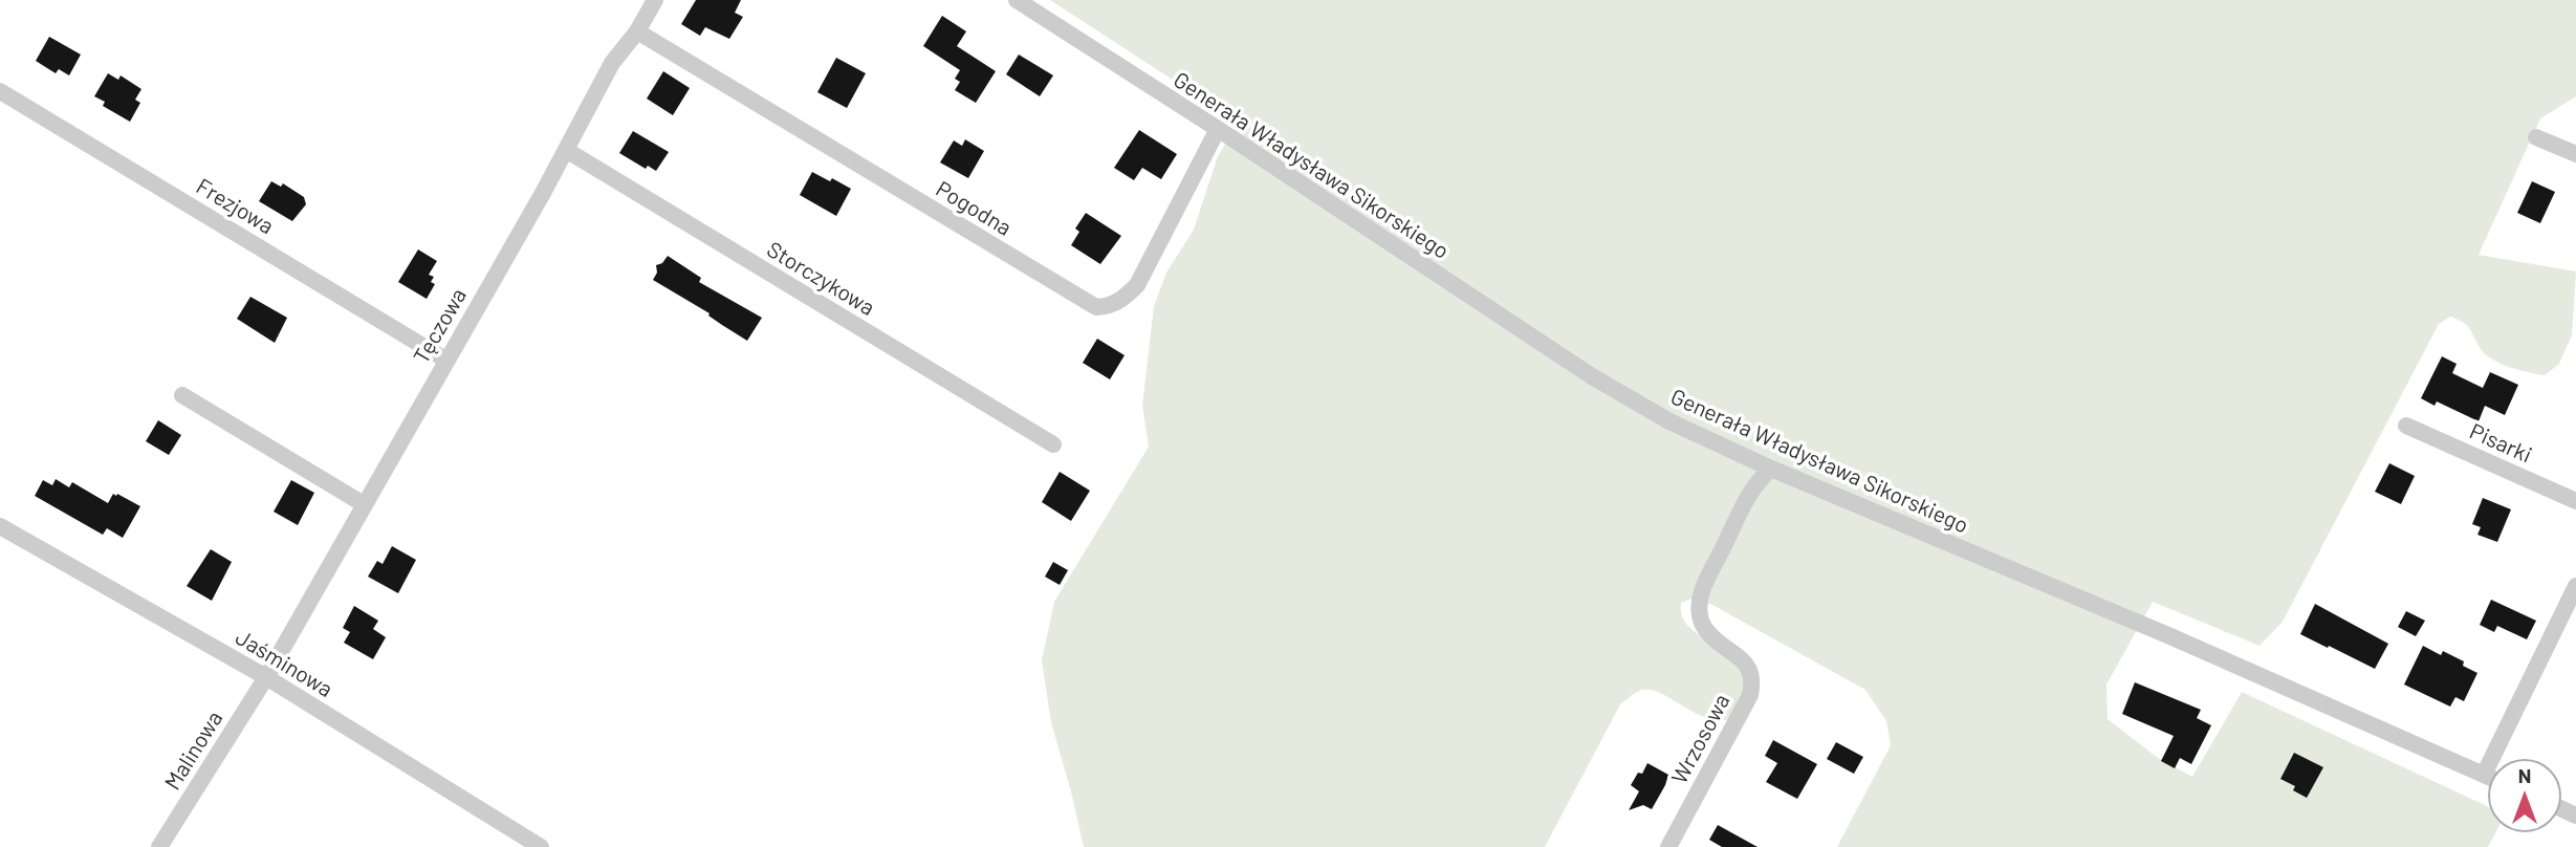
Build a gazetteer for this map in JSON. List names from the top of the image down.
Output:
{
  "streets": {
    "street": [
      "Generała Władysława Sikorskiego",
      "Frezjowa",
      "Pogodna",
      "Storczykowa",
      "Tęczowa",
      "Pisarki",
      "Jaśminowa",
      "Wrzosowa",
      "Malinowa"
    ]
  },
  "crossings": [
    ["Generała Władysława Sikorskiego", "Pogodna"],
    ["Generała Władysława Sikorskiego", "Wrzosowa"],
    ["Frezjowa", "Tęczowa"],
    ["Pogodna", "Tęczowa"],
    ["Storczykowa", "Tęczowa"],
    ["Tęczowa", "Jaśminowa"],
    ["Tęczowa", "Malinowa"],
    ["Jaśminowa", "Malinowa"]
  ],
  "north": "top"
}
